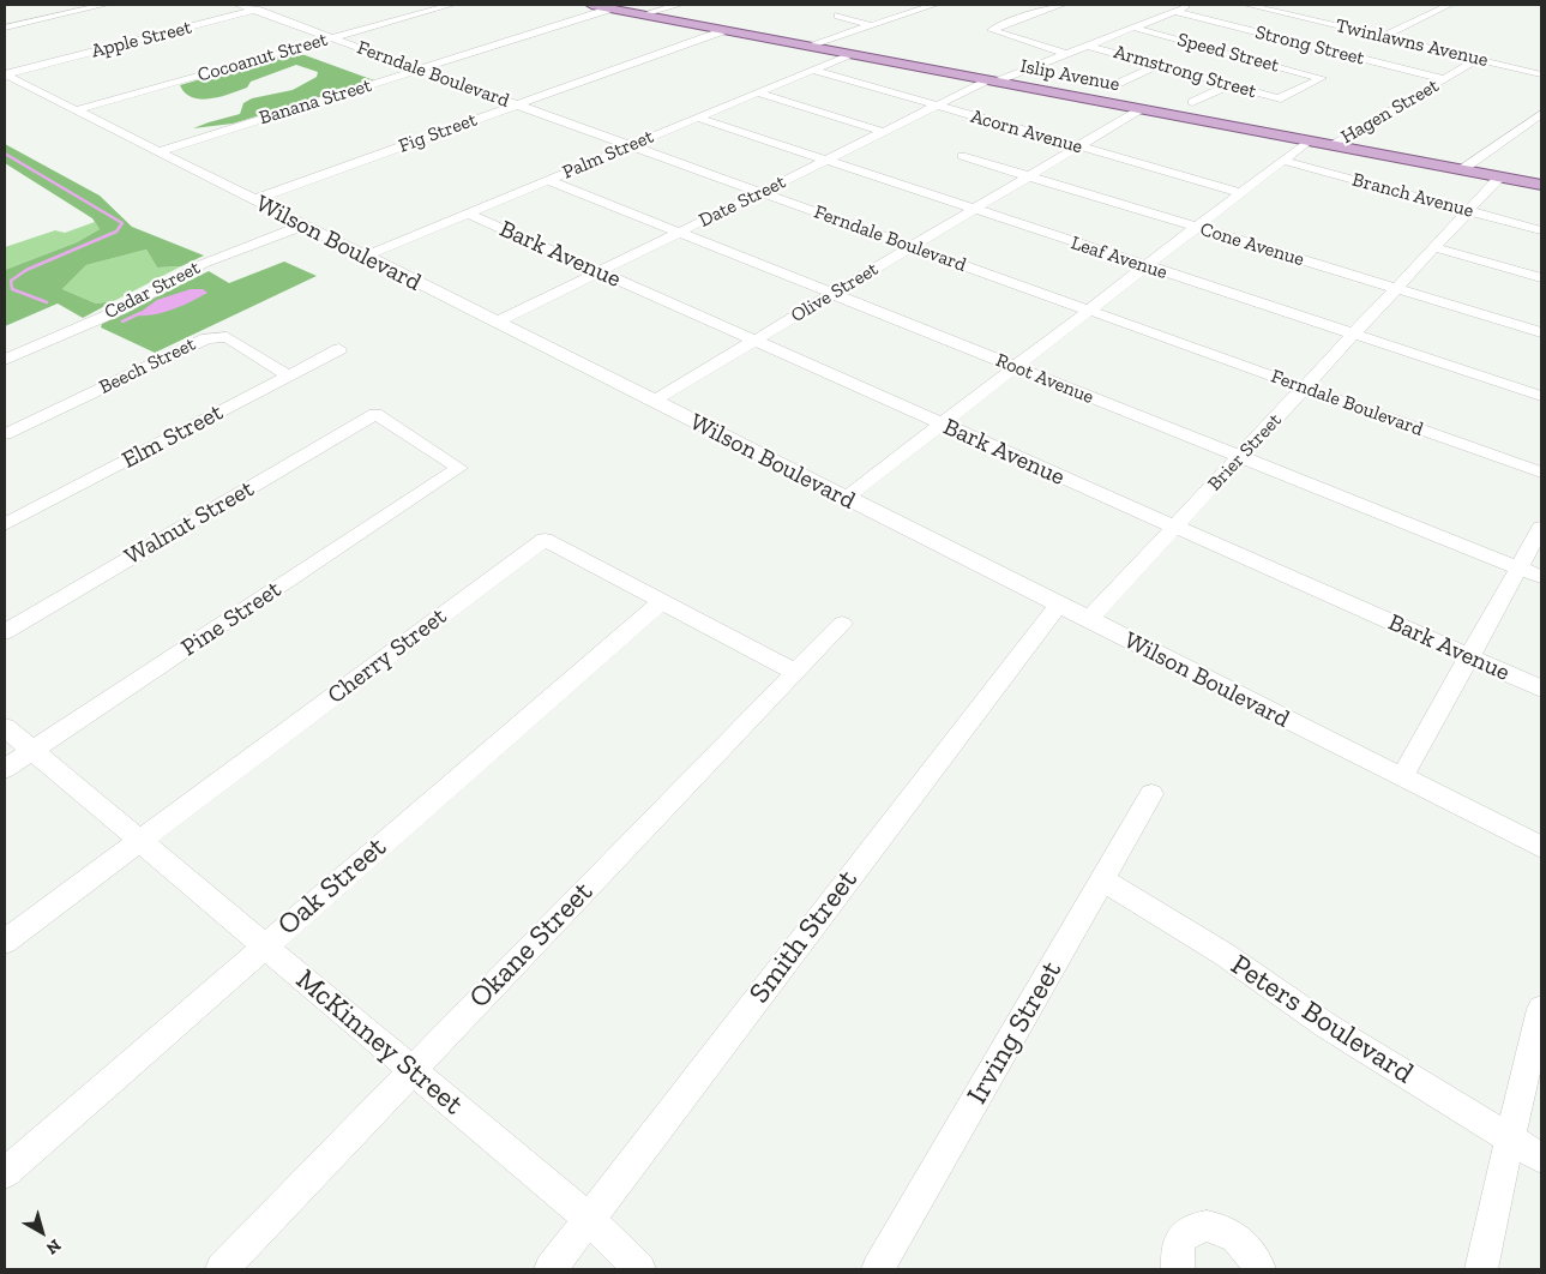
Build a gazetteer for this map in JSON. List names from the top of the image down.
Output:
{
  "streets": {
    "main road": ["Islip Avenue"],
    "street": [
      "Apple Street",
      "Twinlawns Avenue",
      "Strong Street",
      "Speed Street",
      "Cocoanut Street",
      "Armstrong Street",
      "Ferndale Boulevard",
      "Banana Street",
      "Hagen Street",
      "Acorn Avenue",
      "Fig Street",
      "Palm Street",
      "Branch Avenue",
      "Date Street",
      "Wilson Boulevard",
      "Cone Avenue",
      "Bark Avenue",
      "Leaf Avenue",
      "Cedar Street",
      "Olive Street",
      "Beech Street",
      "Root Avenue",
      "Elm Street",
      "Brier Street",
      "Walnut Street",
      "Pine Street",
      "Cherry Street",
      "Oak Street",
      "Smith Street",
      "Okane Street",
      "Peters Boulevard",
      "Irving Street",
      "McKinney Street"
    ]
  },
  "crossings": [
    ["Apple Street", "Ferndale Boulevard"],
    ["Apple Street", "Wilson Boulevard"],
    ["Twinlawns Avenue", "Hagen Street"],
    ["Strong Street", "Hagen Street"],
    ["Strong Street", "Date Street"],
    ["Speed Street", "Armstrong Street"],
    ["Speed Street", "Date Street"],
    ["Cocoanut Street", "Ferndale Boulevard"],
    ["Cocoanut Street", "Wilson Boulevard"],
    ["Armstrong Street", "Date Street"],
    ["Ferndale Boulevard", "Banana Street"],
    ["Ferndale Boulevard", "Fig Street"],
    ["Ferndale Boulevard", "Palm Street"],
    ["Ferndale Boulevard", "Date Street"],
    ["Ferndale Boulevard", "Olive Street"],
    ["Ferndale Boulevard", "Brier Street"],
    ["Islip Avenue", "Banana Street"],
    ["Islip Avenue", "Hagen Street"],
    ["Islip Avenue", "Fig Street"],
    ["Islip Avenue", "Palm Street"],
    ["Islip Avenue", "Date Street"],
    ["Islip Avenue", "Olive Street"],
    ["Islip Avenue", "Brier Street"],
    ["Banana Street", "Wilson Boulevard"],
    ["Acorn Avenue", "Palm Street"],
    ["Acorn Avenue", "Date Street"],
    ["Acorn Avenue", "Olive Street"],
    ["Fig Street", "Wilson Boulevard"],
    ["Palm Street", "Wilson Boulevard"],
    ["Palm Street", "Bark Avenue"],
    ["Palm Street", "Leaf Avenue"],
    ["Palm Street", "Root Avenue"],
    ["Branch Avenue", "Brier Street"],
    ["Date Street", "Wilson Boulevard"],
    ["Date Street", "Bark Avenue"],
    ["Date Street", "Leaf Avenue"],
    ["Date Street", "Root Avenue"],
    ["Wilson Boulevard", "Cedar Street"],
    ["Wilson Boulevard", "Olive Street"],
    ["Wilson Boulevard", "Brier Street"],
    ["Wilson Boulevard", "Smith Street"],
    ["Cone Avenue", "Olive Street"],
    ["Cone Avenue", "Brier Street"],
    ["Bark Avenue", "Olive Street"],
    ["Bark Avenue", "Brier Street"],
    ["Leaf Avenue", "Olive Street"],
    ["Leaf Avenue", "Brier Street"],
    ["Olive Street", "Root Avenue"],
    ["Beech Street", "Elm Street"],
    ["Root Avenue", "Brier Street"],
    ["Walnut Street", "Pine Street"],
    ["Pine Street", "McKinney Street"],
    ["Cherry Street", "Oak Street"],
    ["Cherry Street", "Okane Street"],
    ["Cherry Street", "McKinney Street"],
    ["Oak Street", "McKinney Street"],
    ["Smith Street", "McKinney Street"],
    ["Okane Street", "McKinney Street"],
    ["Peters Boulevard", "Irving Street"]
  ],
  "north": "bottom right"
}
